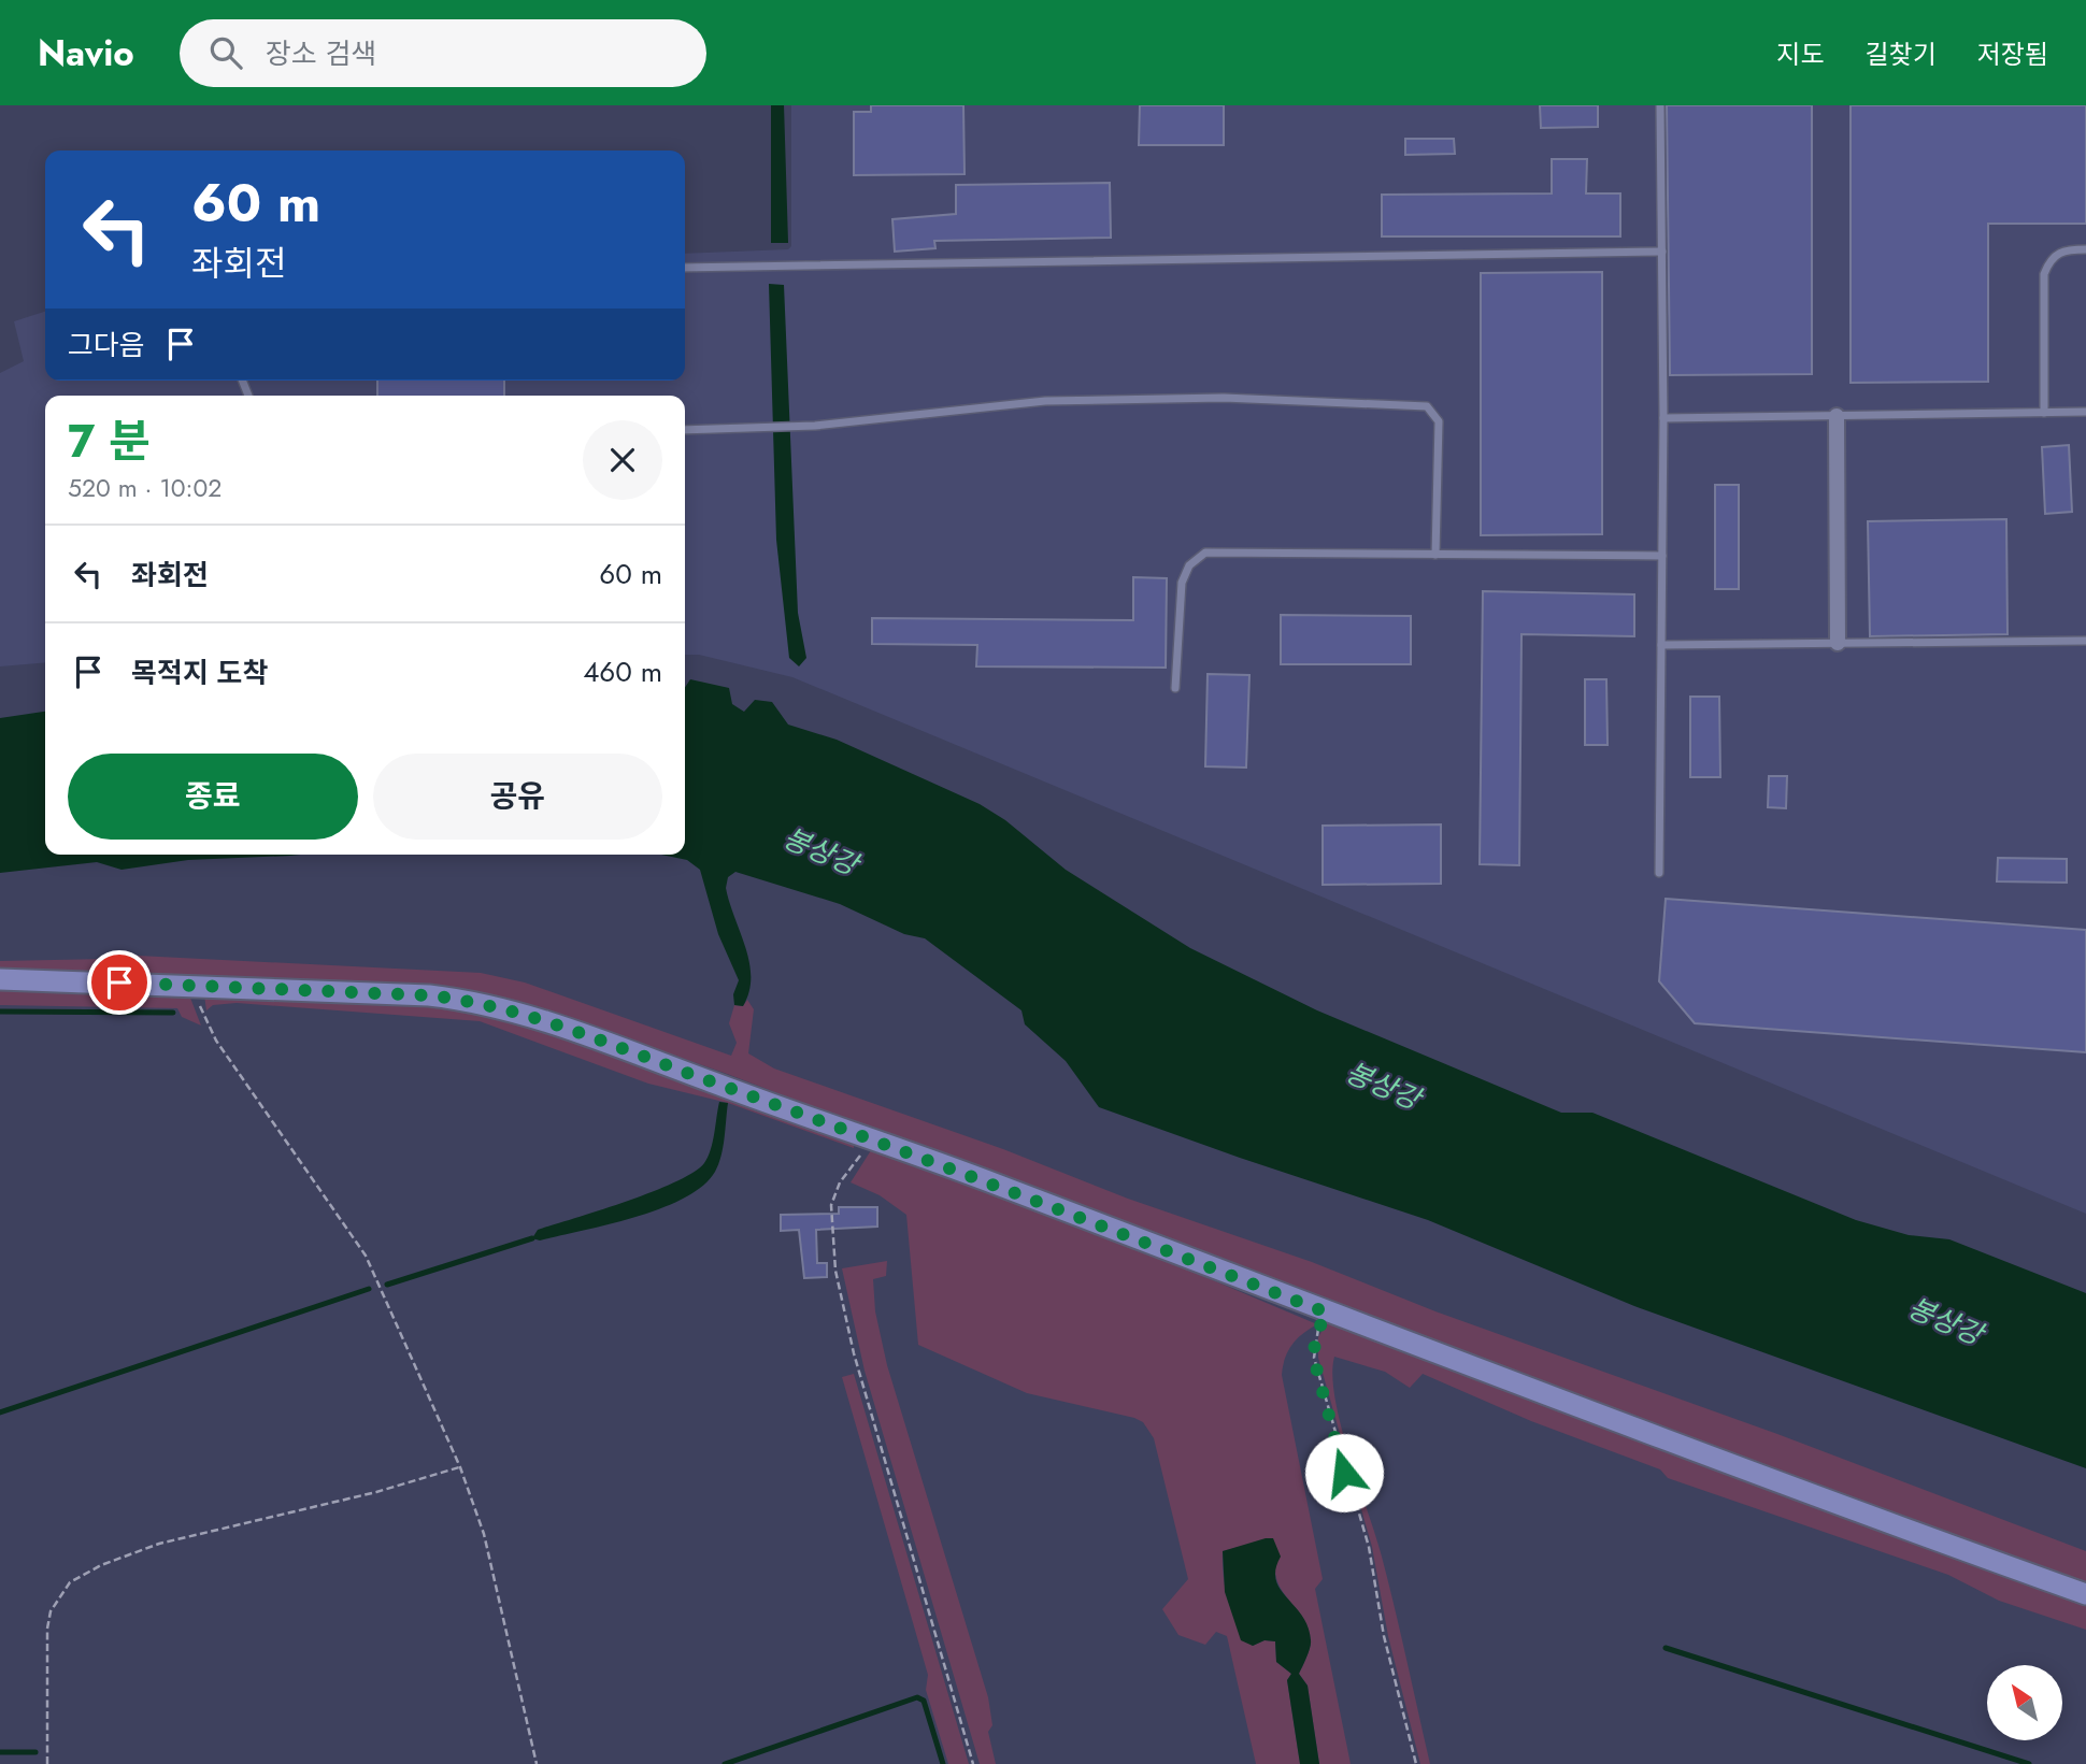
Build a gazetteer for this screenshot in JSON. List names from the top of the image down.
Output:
{
  "water": ["봉상강"],
  "north": "top left",
  "page": {
    "header": "Navio",
    "search": "장소 검색",
    "nav": ["지도", "길찾기", "저장됨"],
    "turn": ["60 m", "좌회전"],
    "then": "그다음",
    "heading": ["7 분", "520 m · 10:02"],
    "list": [
      {
        "name": "좌회전",
        "value": "60 m"
      },
      {
        "name": "목적지 도착",
        "value": "460 m"
      }
    ],
    "buttons": ["종료", "공유"]
  }
}
